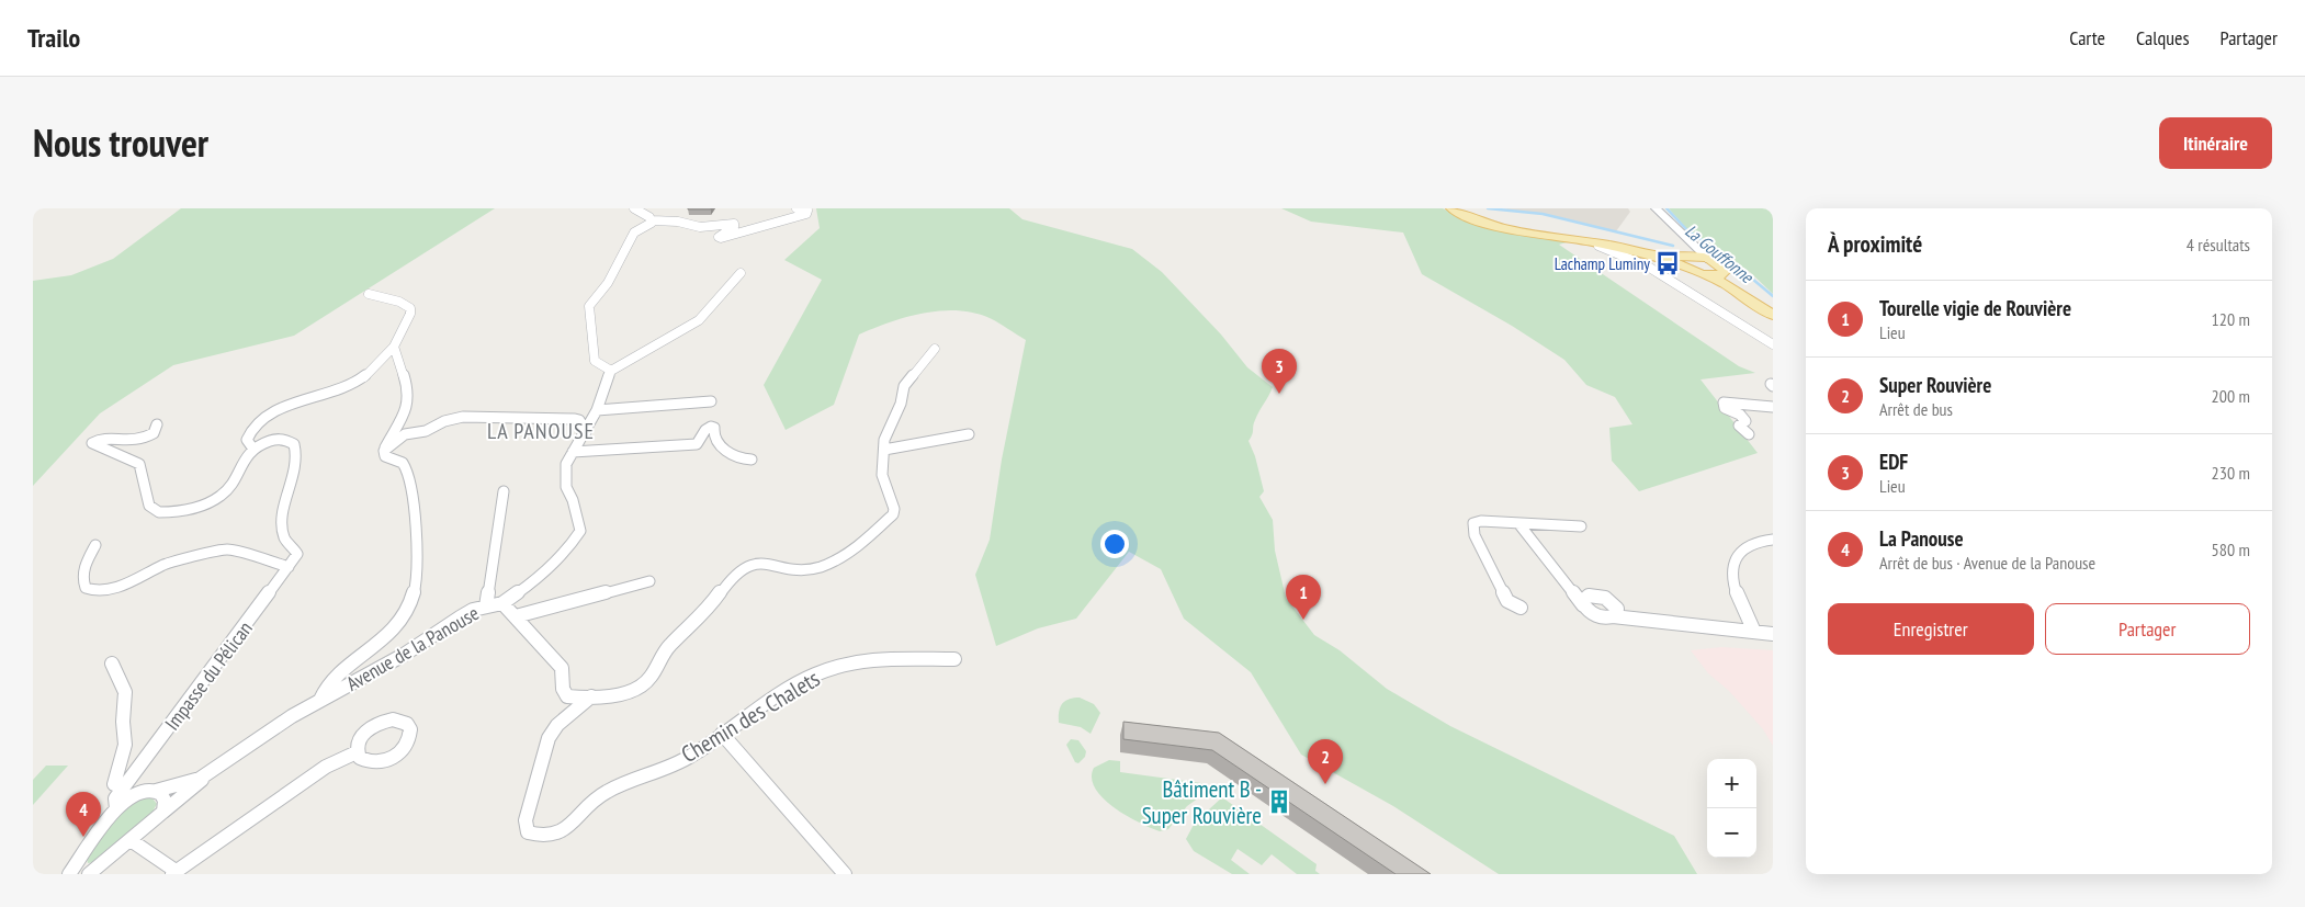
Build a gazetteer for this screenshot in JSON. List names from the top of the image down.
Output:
{
  "streets": {
    "street": ["Avenue de la Panouse", "Impasse du Pélican", "Chemin des Chalets"]
  },
  "crossings": [
    ["Avenue de la Panouse", "Impasse du Pélican"]
  ],
  "districts": ["LA PANOUSE"],
  "water": ["La Gouffonne"],
  "places": {
    "bus stop": ["Lachamp Luminy"],
    "building": ["Bâtiment B - Super Rouvière"]
  },
  "page": {
    "header": "Trailo",
    "nav": ["Carte", "Calques", "Partager"],
    "title": "Nous trouver",
    "buttons": [
      "Itinéraire",
      ["Enregistrer", "Partager"]
    ],
    "heading": ["À proximité", "4 résultats"],
    "list": [
      {
        "mark": "1",
        "name": "Tourelle vigie de Rouvière",
        "note": "Lieu",
        "value": "120 m"
      },
      {
        "mark": "2",
        "name": "Super Rouvière",
        "note": "Arrêt de bus",
        "value": "200 m"
      },
      {
        "mark": "3",
        "name": "EDF",
        "note": "Lieu",
        "value": "230 m"
      },
      {
        "mark": "4",
        "name": "La Panouse",
        "note": "Arrêt de bus · Avenue de la Panouse",
        "value": "580 m"
      }
    ],
    "pins": [
      "3",
      "1",
      "2",
      "4"
    ],
    "map_buttons": ["+", "−"]
  }
}
